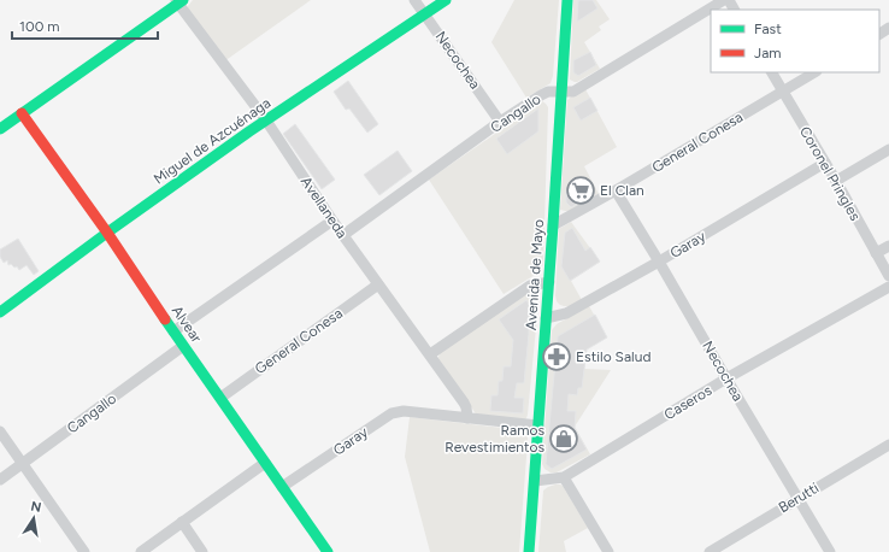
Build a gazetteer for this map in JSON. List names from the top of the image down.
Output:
{
  "streets": {
    "street": [
      "Necochea",
      "Cangallo",
      "Miguel de Azcuénaga",
      "General Conesa",
      "Coronel Pringles",
      "Avellaneda",
      "Garay",
      "Avenida de Mayo",
      "Alvear",
      "Caseros",
      "Berutti"
    ]
  },
  "crossings": [
    ["Necochea", "Cangallo"],
    ["Necochea", "Miguel de Azcuénaga"],
    ["Necochea", "General Conesa"],
    ["Necochea", "Garay"],
    ["Necochea", "Caseros"],
    ["Necochea", "Berutti"],
    ["Cangallo", "Avellaneda"],
    ["Cangallo", "Avenida de Mayo"],
    ["Cangallo", "Alvear"],
    ["Miguel de Azcuénaga", "Avellaneda"],
    ["Miguel de Azcuénaga", "Alvear"],
    ["General Conesa", "Coronel Pringles"],
    ["General Conesa", "Avellaneda"],
    ["General Conesa", "Avenida de Mayo"],
    ["General Conesa", "Alvear"],
    ["Coronel Pringles", "Garay"],
    ["Avellaneda", "Garay"],
    ["Garay", "Avenida de Mayo"],
    ["Garay", "Alvear"],
    ["Avenida de Mayo", "Caseros"]
  ],
  "places": {
    "supermarket": ["El Clan"],
    "pharmacy": ["Estilo Salud"],
    "shop": ["Ramos Revestimientos"]
  },
  "legend": ["Fast", "Jam"],
  "scale_bar": "100 m",
  "north": "top"
}
